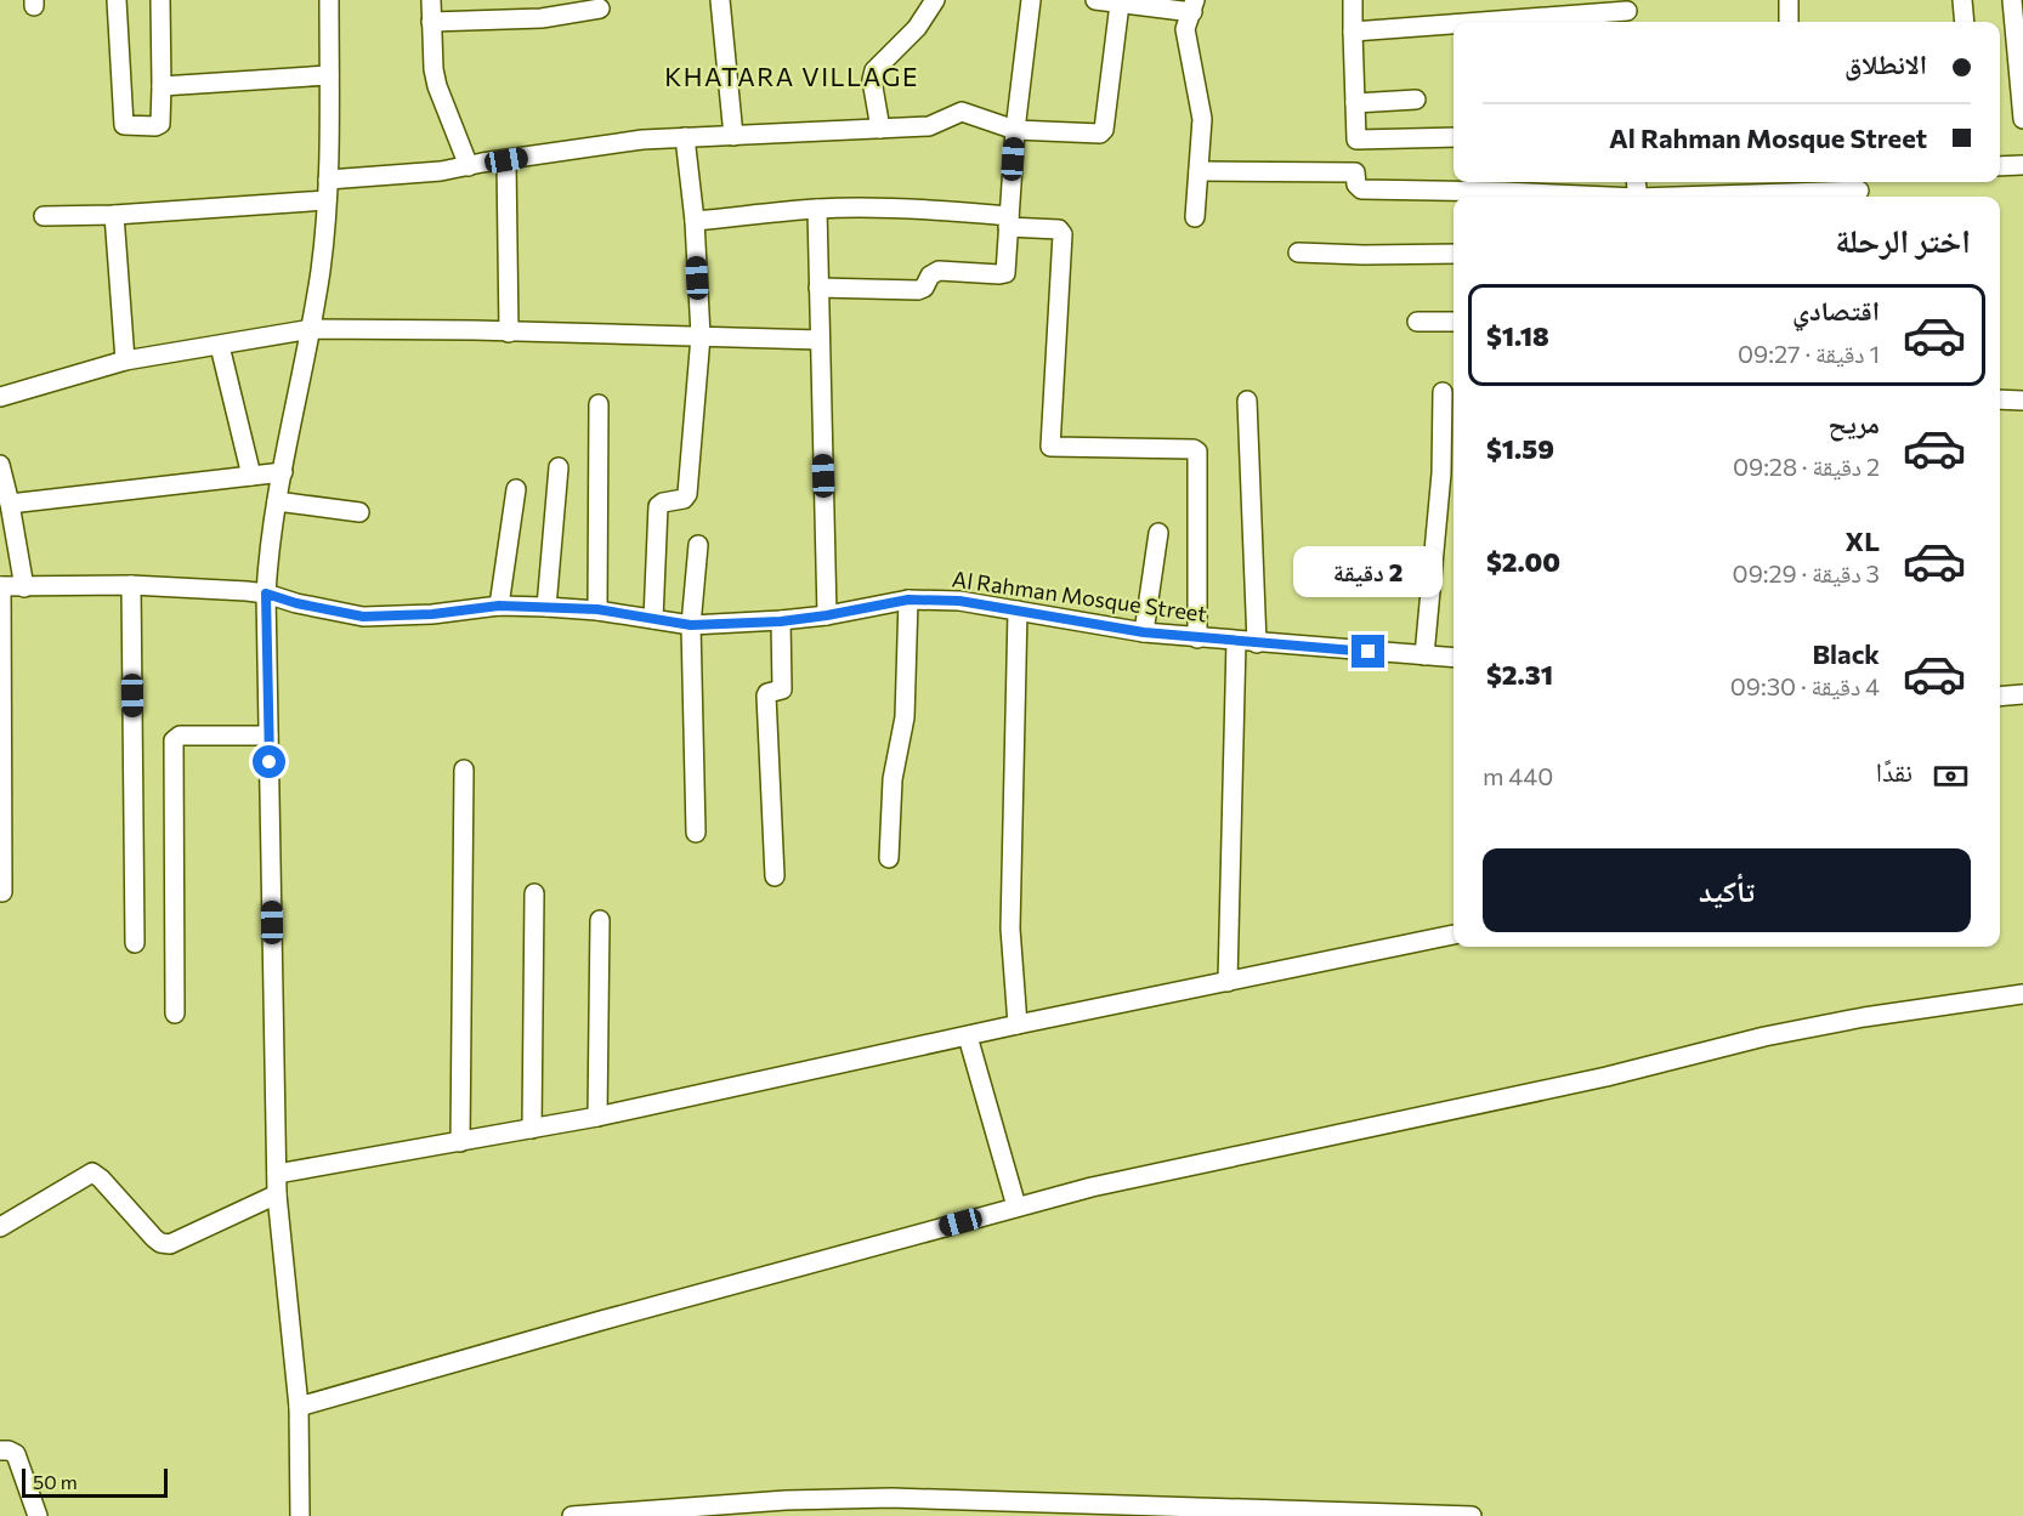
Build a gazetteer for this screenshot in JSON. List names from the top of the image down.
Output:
{
  "streets": {
    "street": ["Al Rahman Mosque Street"]
  },
  "districts": ["KHATARA VILLAGE"],
  "scale_bar": "50 m",
  "page": {
    "banner": ["الانطلاق", "Al Rahman Mosque Street"],
    "heading": "اختر الرحلة",
    "list": [
      {
        "name": "اقتصادي",
        "note": "1 دقيقة · 09:27",
        "value": "$1.18"
      },
      {
        "name": "مريح",
        "note": "2 دقيقة · 09:28",
        "value": "$1.59"
      },
      {
        "name": "XL",
        "note": "3 دقيقة · 09:29",
        "value": "$2.00"
      },
      {
        "name": "Black",
        "note": "4 دقيقة · 09:30",
        "value": "$2.31"
      }
    ],
    "bubble": "2 دقيقة",
    "pay": ["نقدًا", "440 m"],
    "buttons": "تأكيد",
    "scale": "50 m"
  }
}
